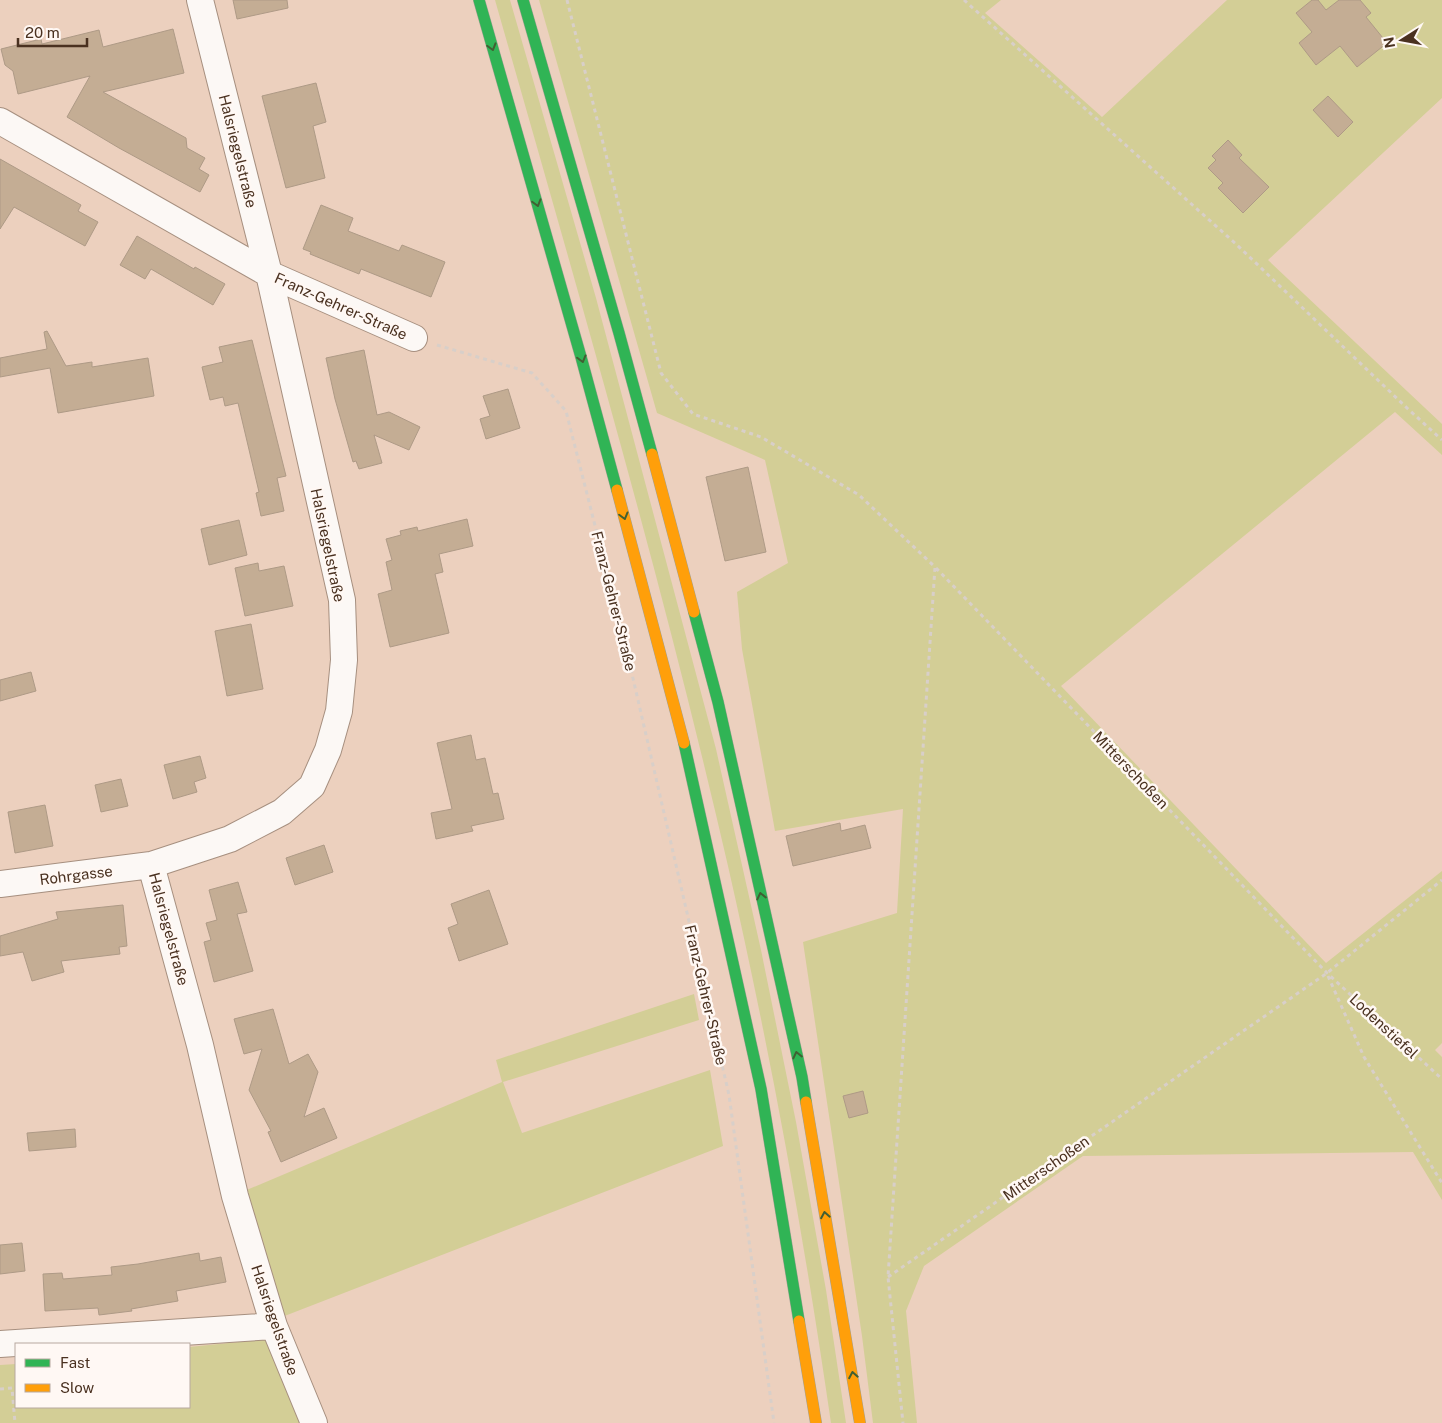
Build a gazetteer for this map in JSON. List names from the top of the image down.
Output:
{
  "streets": {
    "street": ["Halsriegelstraße", "Franz-Gehrer-Straße", "Rohrgasse"],
    "path": ["Mitterschoßen", "Lodenstiefel"]
  },
  "crossings": [
    ["Halsriegelstraße", "Franz-Gehrer-Straße"],
    ["Halsriegelstraße", "Rohrgasse"],
    ["Mitterschoßen", "Lodenstiefel"]
  ],
  "legend": ["Fast", "Slow"],
  "scale_bar": "20 m",
  "north": "left"
}
